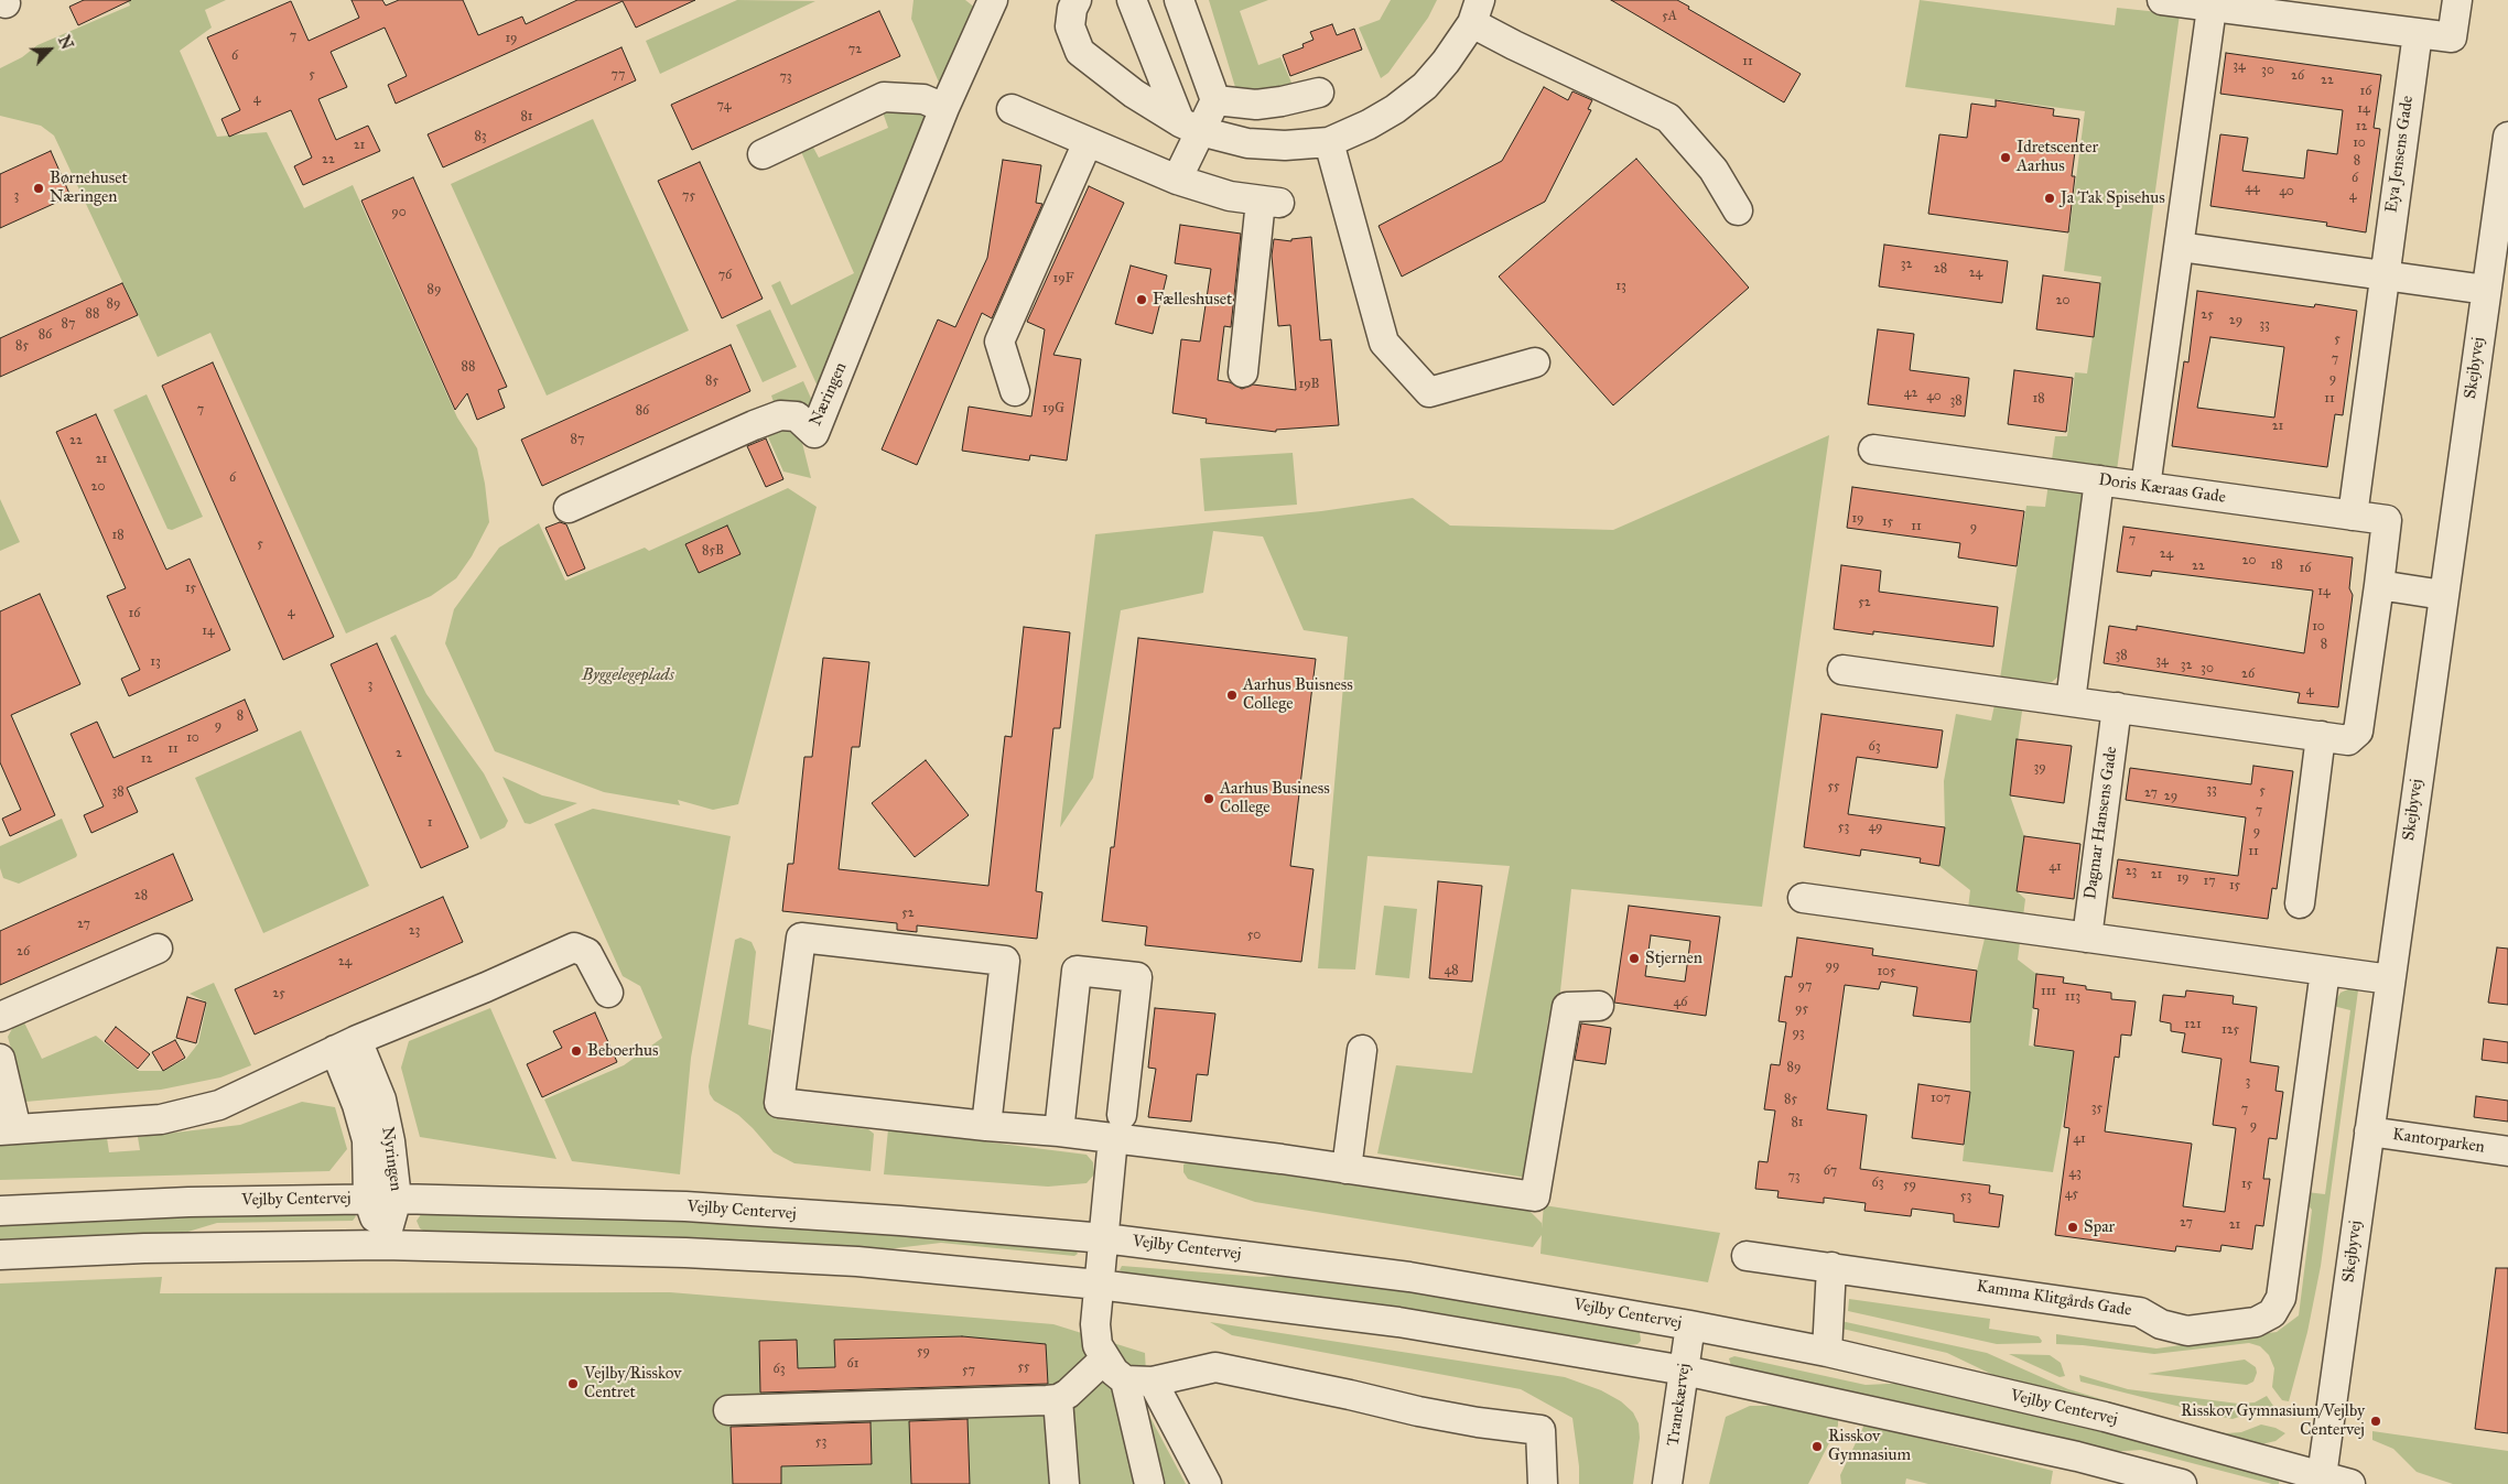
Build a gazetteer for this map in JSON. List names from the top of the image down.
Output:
{
  "streets": {
    "street": [
      "Eya Jensens Gade",
      "Skejbyvej",
      "Næringen",
      "Doris Kæraas Gade",
      "Dagmar Hansens Gade",
      "Kantorparken",
      "Nyringen",
      "Vejlby Centervej",
      "Kamma Klitgårds Gade",
      "Tranekærvej"
    ]
  },
  "crossings": [
    ["Eya Jensens Gade", "Doris Kæraas Gade"],
    ["Skejbyvej", "Kantorparken"],
    ["Skejbyvej", "Vejlby Centervej"],
    ["Nyringen", "Vejlby Centervej"],
    ["Vejlby Centervej", "Tranekærvej"]
  ],
  "parks": ["Byggelegeplads"],
  "places": [
    "Idretscenter Aarhus",
    "Børnehuset Næringen",
    "Ja Tak Spisehus",
    "Fælleshuset",
    "Aarhus Buisness College",
    "Aarhus Business College",
    "Stjernen",
    "Beboerhus",
    "Spar",
    "Vejlby/Risskov Centret",
    "Risskov Gymnasium/Vejlby Centervej",
    "Risskov Gymnasium"
  ],
  "house_numbers": [
    "5A",
    "7",
    "19",
    "72",
    "6",
    "11",
    "34",
    "30",
    "5",
    "77",
    "26",
    "73",
    "22",
    "16",
    "4",
    "74",
    "14",
    "81",
    "12",
    "83",
    "10",
    "21",
    "22",
    "8",
    "6",
    "44",
    "40",
    "3",
    "75",
    "4",
    "90",
    "32",
    "28",
    "24",
    "76",
    "19F",
    "13",
    "89",
    "20",
    "89",
    "88",
    "25",
    "29",
    "87",
    "33",
    "86",
    "5",
    "85",
    "7",
    "88",
    "9",
    "85",
    "19B",
    "42",
    "40",
    "18",
    "11",
    "38",
    "19G",
    "7",
    "86",
    "21",
    "87",
    "22",
    "21",
    "6",
    "20",
    "19",
    "15",
    "11",
    "9",
    "18",
    "7",
    "5",
    "85B",
    "24",
    "20",
    "18",
    "22",
    "16",
    "15",
    "14",
    "52",
    "4",
    "16",
    "10",
    "14",
    "8",
    "38",
    "34",
    "13",
    "32",
    "30",
    "26",
    "3",
    "4",
    "8",
    "9",
    "10",
    "63",
    "11",
    "2",
    "12",
    "39",
    "55",
    "33",
    "5",
    "38",
    "27",
    "29",
    "7",
    "1",
    "53",
    "49",
    "9",
    "11",
    "41",
    "23",
    "21",
    "19",
    "17",
    "15",
    "28",
    "52",
    "27",
    "23",
    "50",
    "26",
    "24",
    "99",
    "48",
    "105",
    "97",
    "111",
    "25",
    "113",
    "46",
    "95",
    "121",
    "125",
    "93",
    "89",
    "3",
    "107",
    "85",
    "35",
    "7",
    "81",
    "9",
    "41",
    "67",
    "43",
    "73",
    "63",
    "15",
    "59",
    "45",
    "53",
    "27",
    "21",
    "59",
    "61",
    "55",
    "63",
    "57",
    "53"
  ],
  "north": "top right"
}
